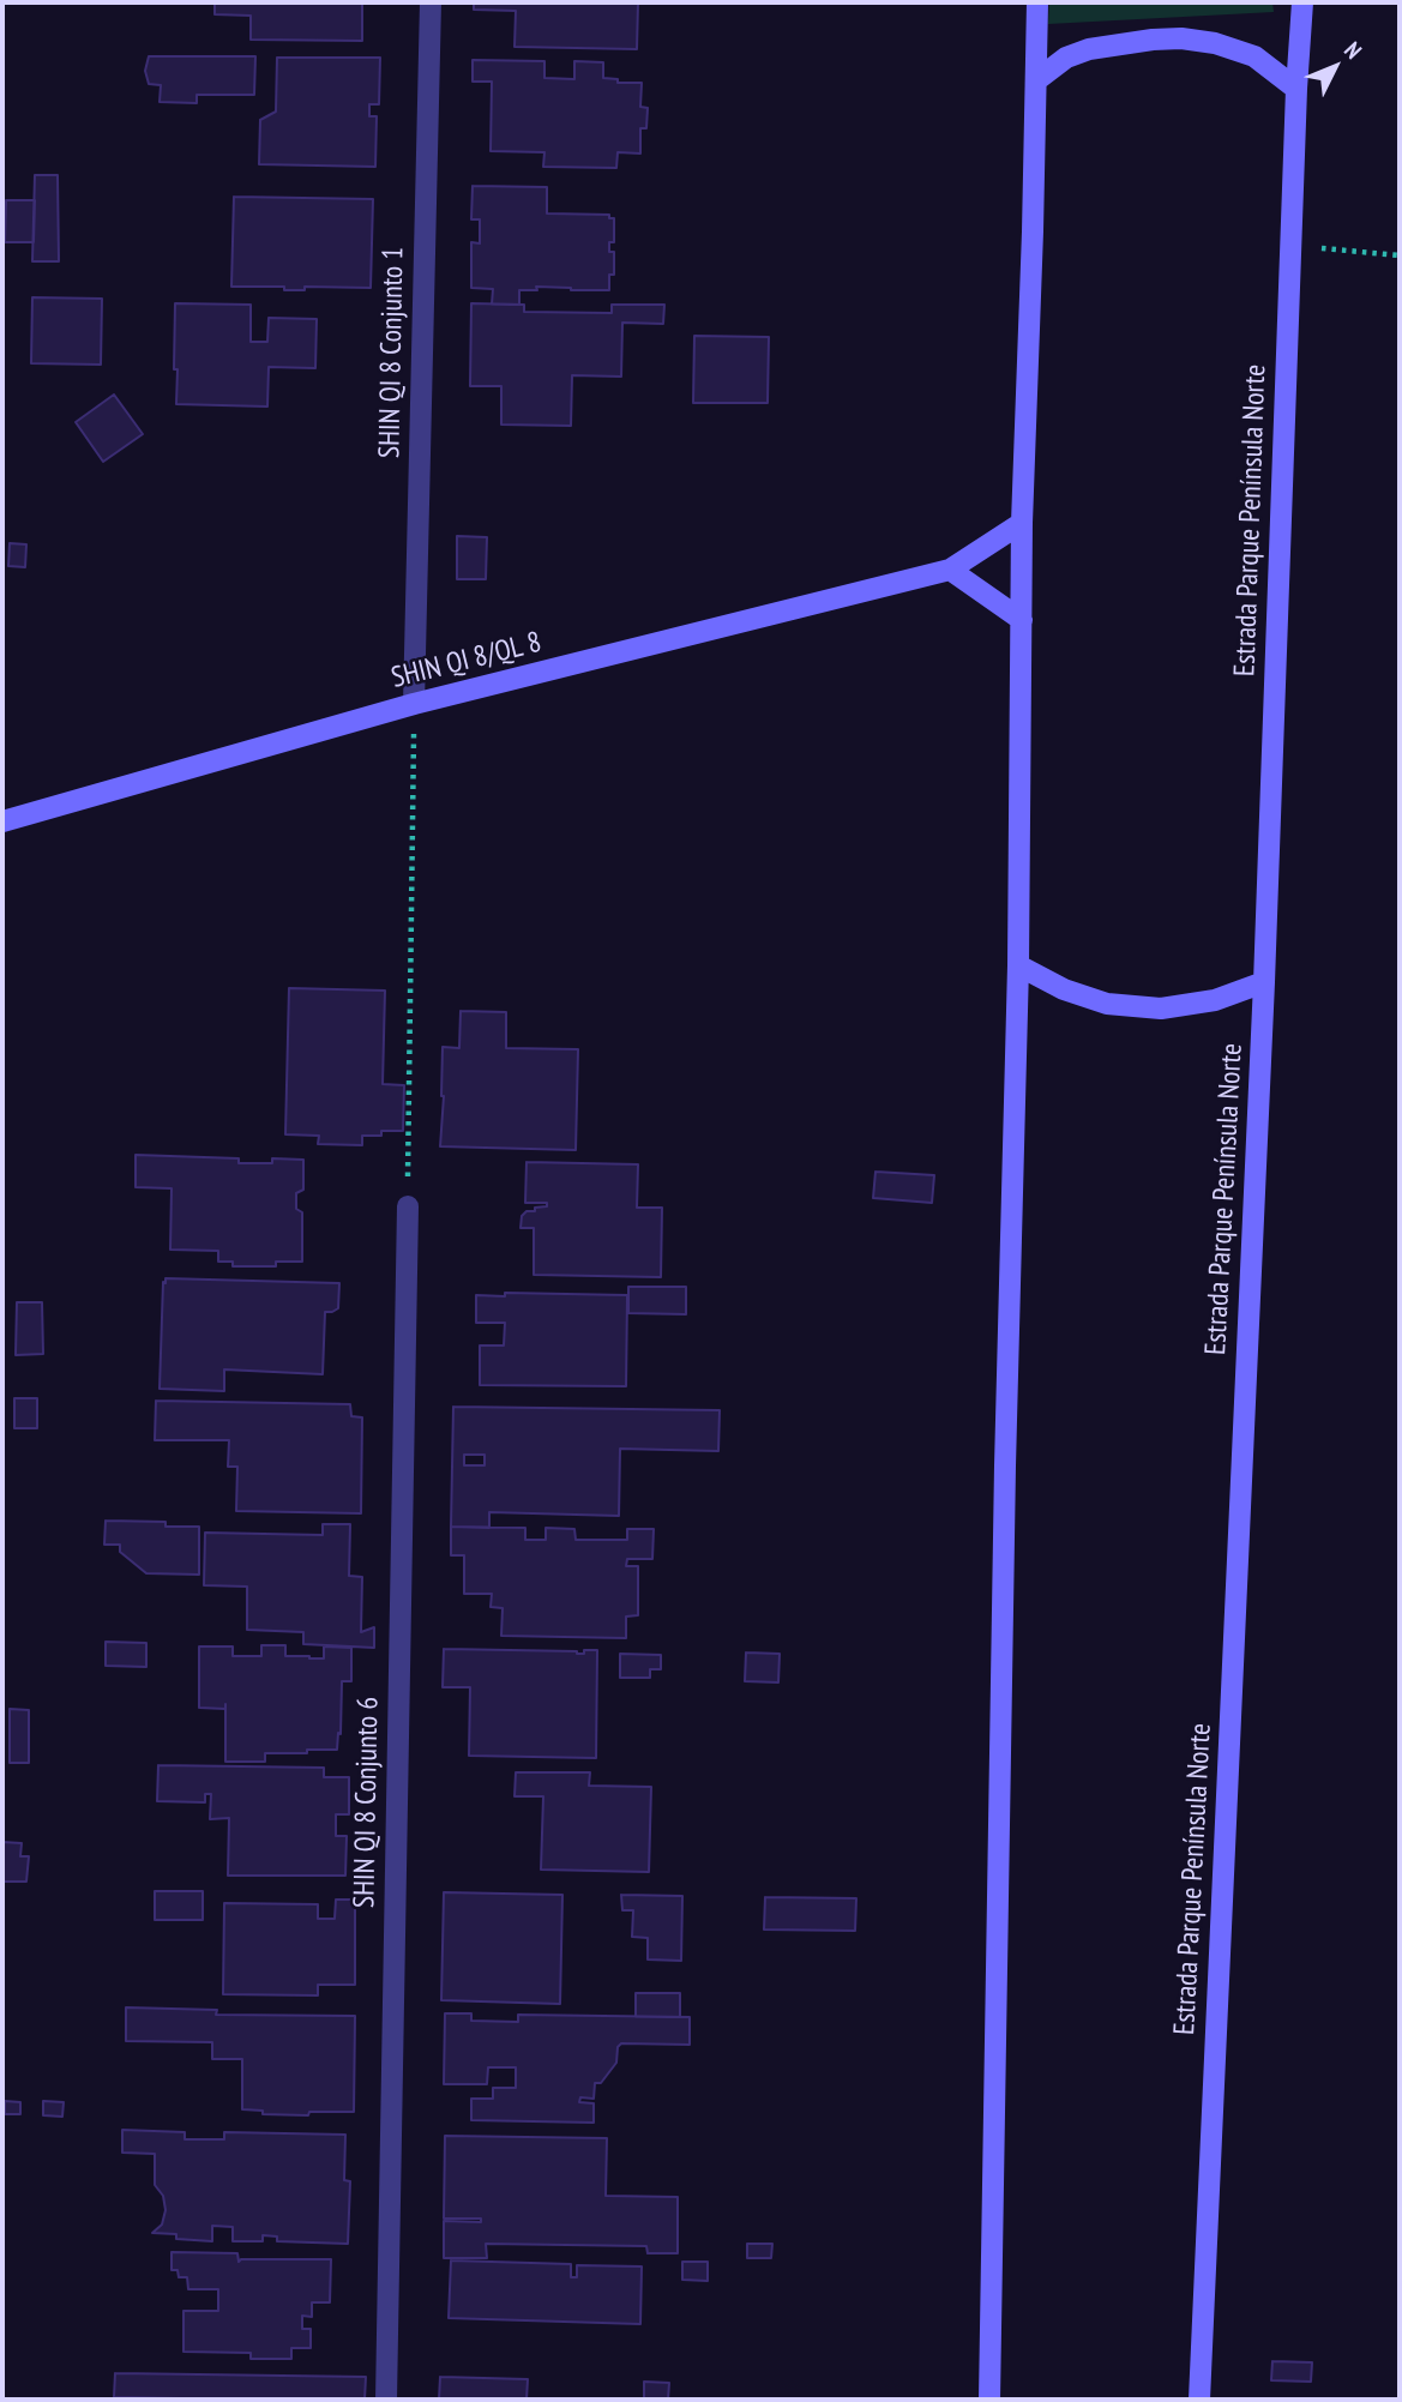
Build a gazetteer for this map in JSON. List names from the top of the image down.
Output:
{
  "streets": {
    "main road": ["Estrada Parque Península Norte", "SHIN QI 8/QL 8"],
    "street": ["SHIN QI 8 Conjunto 1", "SHIN QI 8 Conjunto 6"]
  },
  "crossings": [
    ["SHIN QI 8 Conjunto 1", "SHIN QI 8/QL 8"]
  ],
  "north": "top right"
}
